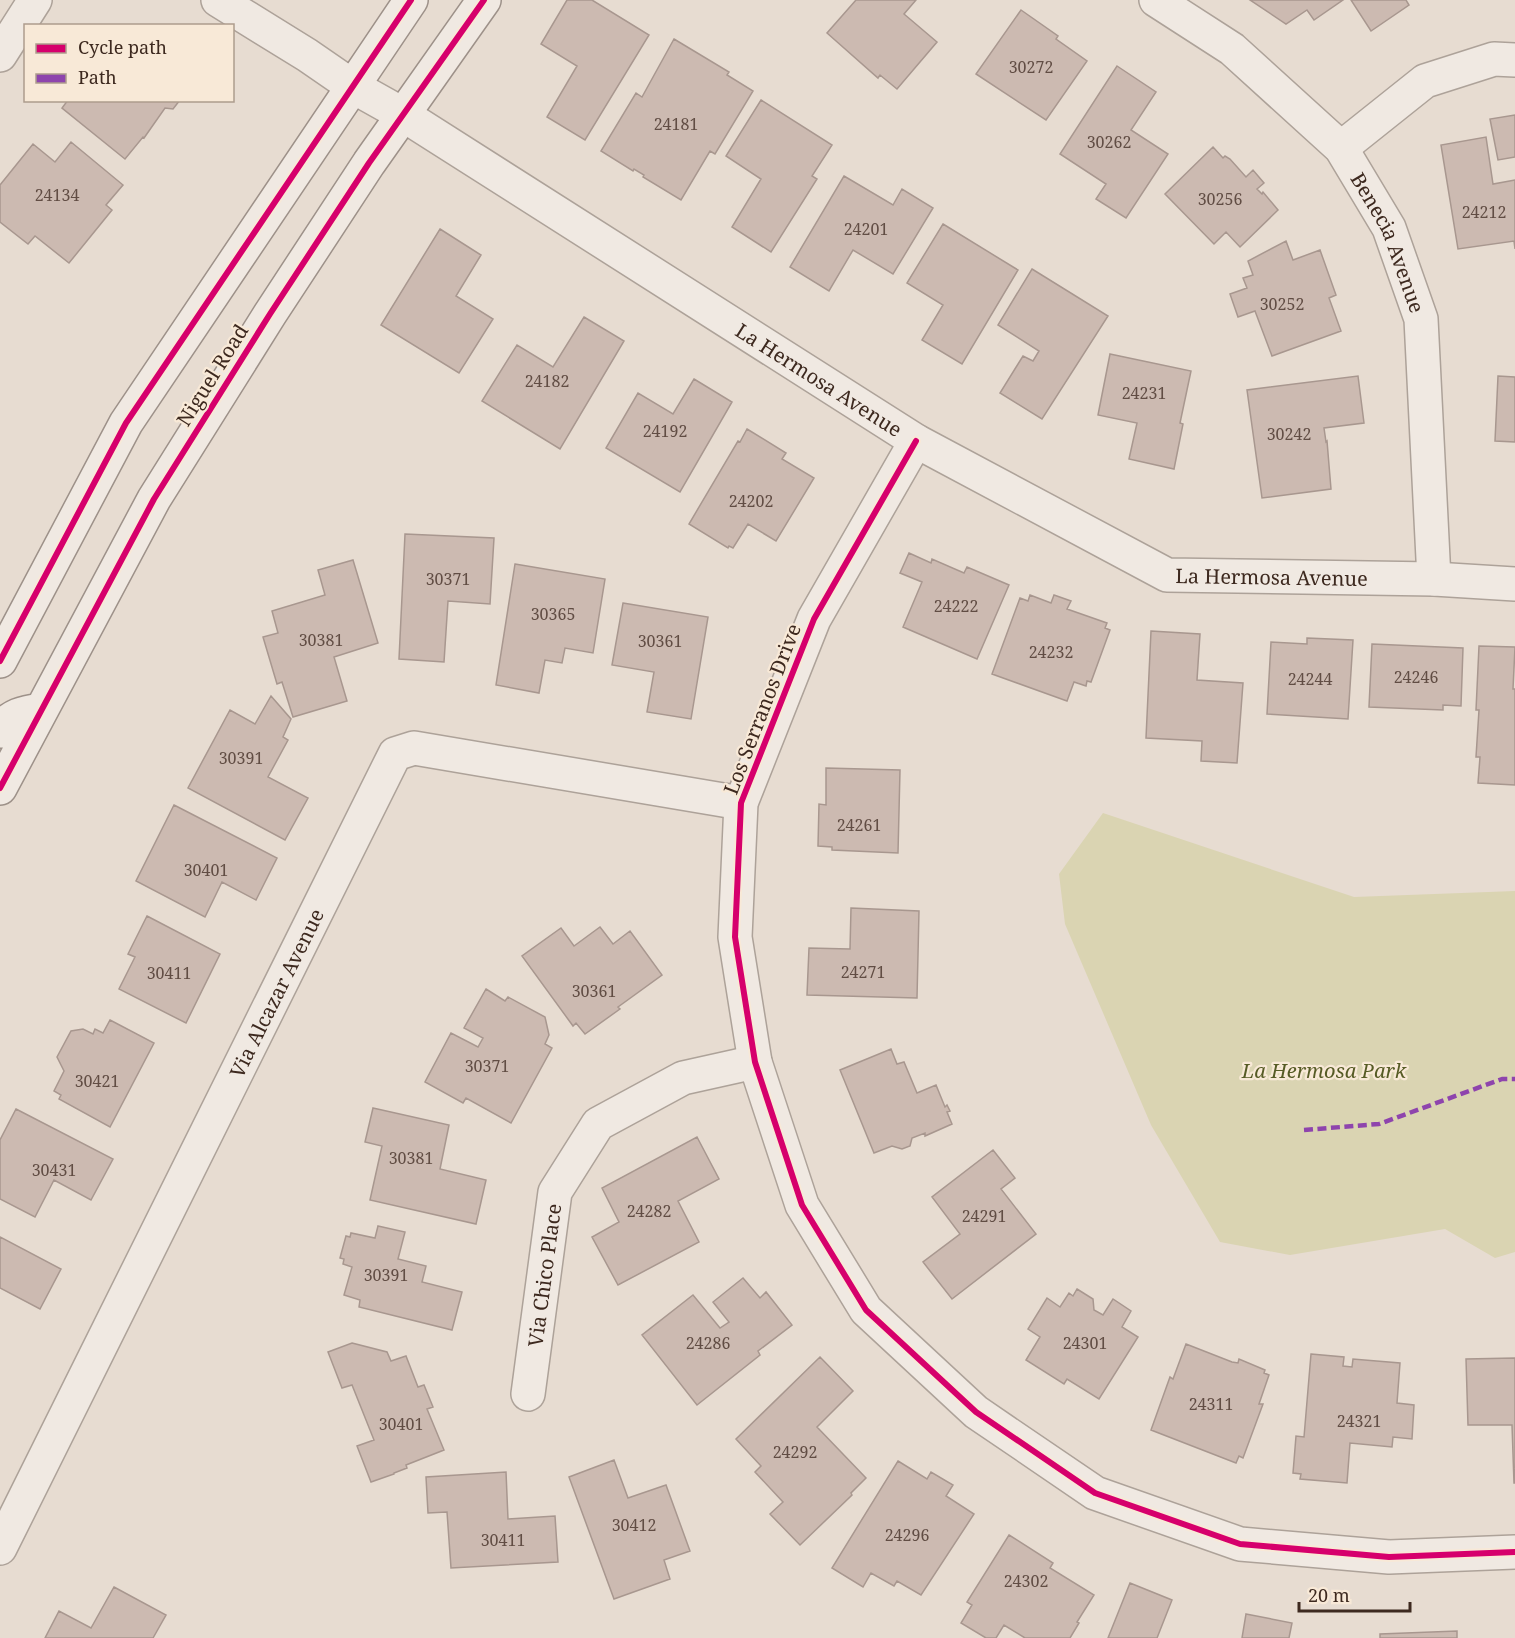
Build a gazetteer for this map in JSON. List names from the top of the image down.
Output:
{
  "streets": {
    "street": [
      "Benecia Avenue",
      "Niguel Road",
      "La Hermosa Avenue",
      "Los Serranos Drive",
      "Via Alcazar Avenue",
      "Via Chico Place"
    ]
  },
  "crossings": [
    ["Benecia Avenue", "La Hermosa Avenue"],
    ["Niguel Road", "La Hermosa Avenue"],
    ["La Hermosa Avenue", "Los Serranos Drive"],
    ["Los Serranos Drive", "Via Alcazar Avenue"],
    ["Los Serranos Drive", "Via Chico Place"]
  ],
  "parks": ["La Hermosa Park"],
  "house_numbers": [
    "30272",
    "24181",
    "30262",
    "24134",
    "30256",
    "24212",
    "24201",
    "30252",
    "24182",
    "24231",
    "24192",
    "30242",
    "24202",
    "30371",
    "24222",
    "30365",
    "30381",
    "30361",
    "24232",
    "24246",
    "24244",
    "30391",
    "24261",
    "30401",
    "24271",
    "30411",
    "30361",
    "30371",
    "30421",
    "30381",
    "30431",
    "24282",
    "24291",
    "30391",
    "24286",
    "24301",
    "24311",
    "24321",
    "30401",
    "24292",
    "30412",
    "24296",
    "30411",
    "24302"
  ],
  "legend": ["Cycle path", "Path"],
  "scale_bar": "20 m"
}
